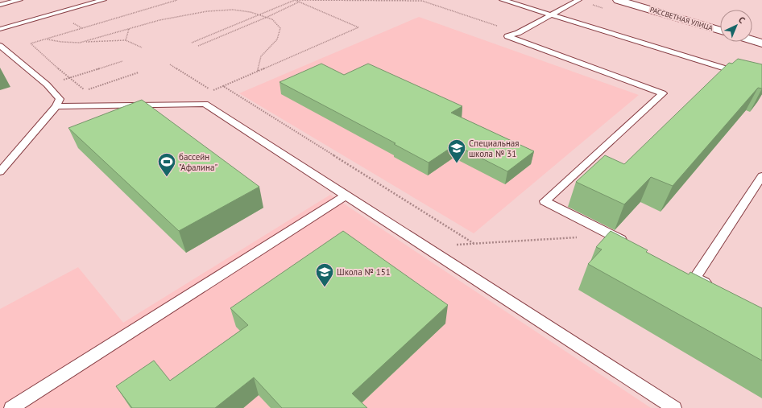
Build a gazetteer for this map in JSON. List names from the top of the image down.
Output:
{
  "streets": {
    "street": ["РАССВЕТНАЯ УЛИЦА"]
  },
  "places": {
    "school or university": ["Специальная школа № 31", "Школа № 151"],
    "sports": ["бассейн \"Афалина\""]
  },
  "north": "top right"
}
